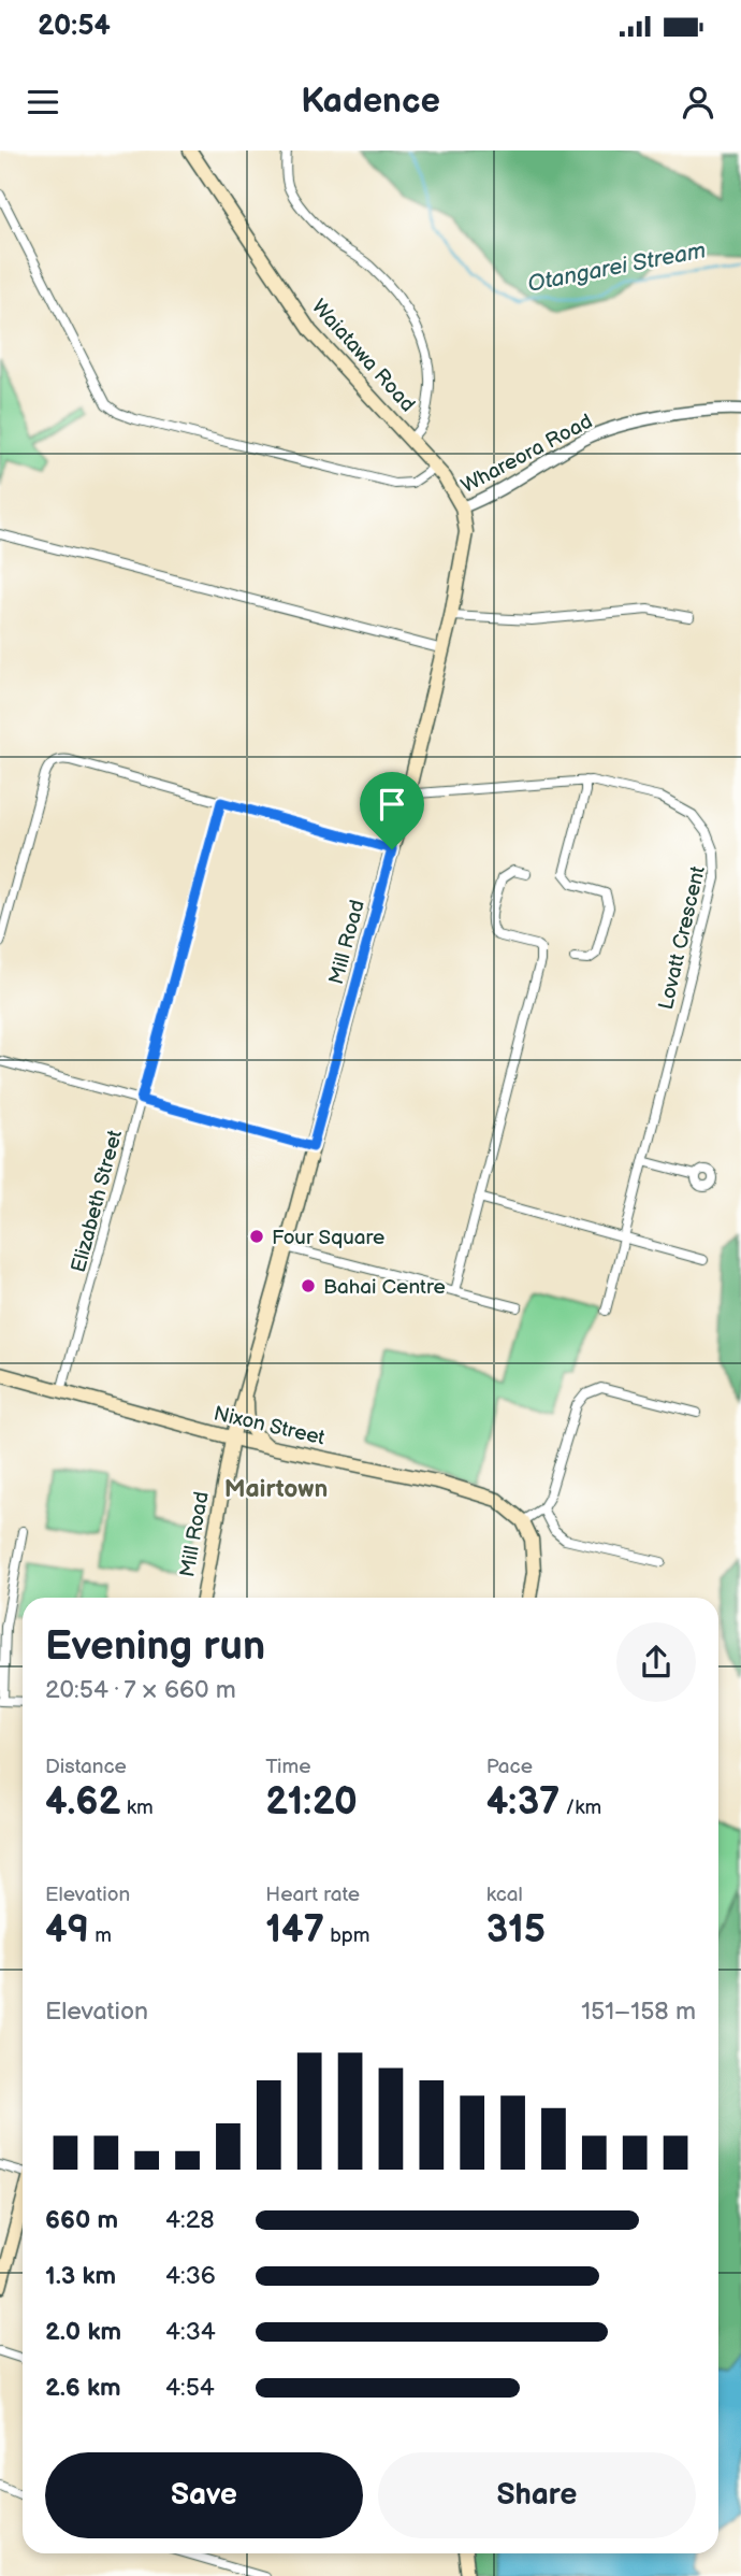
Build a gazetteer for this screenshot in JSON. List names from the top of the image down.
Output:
{
  "streets": {
    "main road": ["Waiatawa Road", "Mill Road", "Nixon Street"],
    "street": ["Whareora Road", "Lovatt Crescent", "Elizabeth Street"]
  },
  "crossings": [
    ["Waiatawa Road", "Whareora Road"],
    ["Waiatawa Road", "Mill Road"],
    ["Whareora Road", "Mill Road"],
    ["Lovatt Crescent", "Mill Road"],
    ["Mill Road", "Nixon Street"],
    ["Elizabeth Street", "Nixon Street"]
  ],
  "districts": ["Mairtown"],
  "water": ["Otangarei Stream"],
  "places": ["Four Square", "Bahai Centre"],
  "page": {
    "status": "20:54",
    "header": "Kadence",
    "heading": ["Evening run", "20:54 · 7 × 660 m"],
    "stats": [
      ["Distance", "4.62 km"],
      ["Time", "21:20"],
      ["Pace", "4:37 /km"],
      ["Elevation", "49 m"],
      ["Heart rate", "147 bpm"],
      ["kcal", "315"]
    ],
    "chart": ["Elevation", "151–158 m"],
    "list": [
      {
        "name": "660 m",
        "note": "4:28"
      },
      {
        "name": "1.3 km",
        "note": "4:36"
      },
      {
        "name": "2.0 km",
        "note": "4:34"
      },
      {
        "name": "2.6 km",
        "note": "4:54"
      }
    ],
    "buttons": ["Save", "Share"]
  }
}
